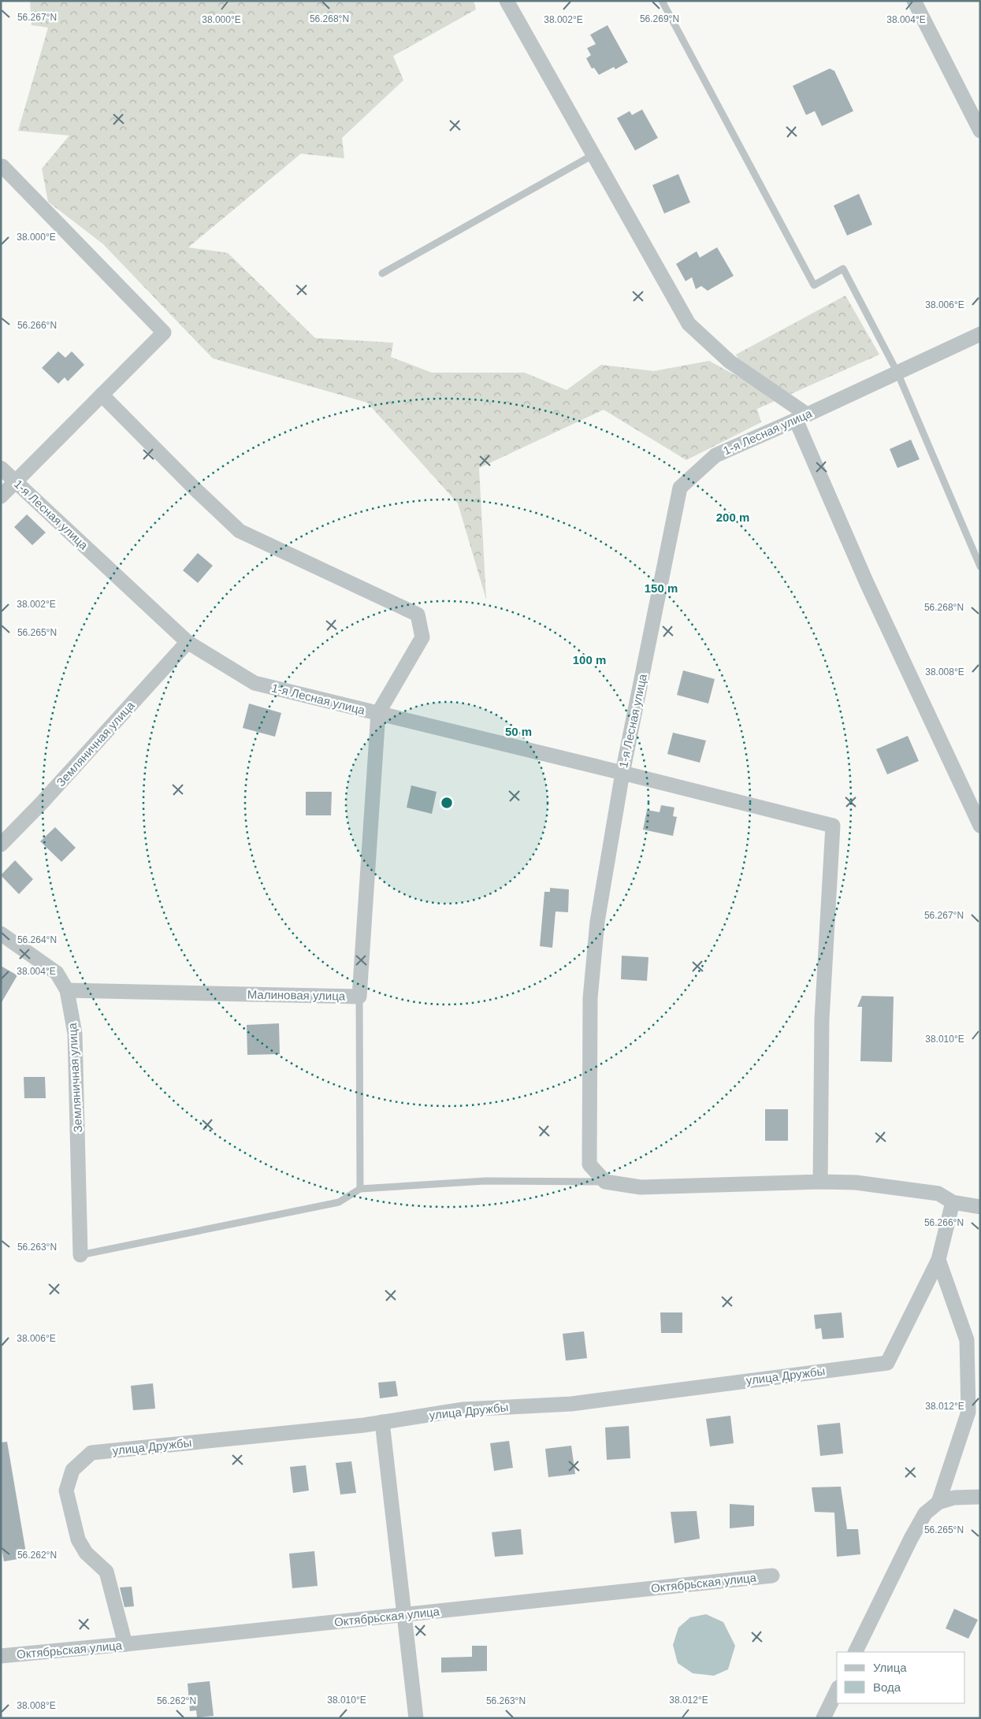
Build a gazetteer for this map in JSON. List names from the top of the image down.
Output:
{
  "streets": {
    "street": [
      "1-я Лесная улица",
      "Земляничная улица",
      "Малиновая улица",
      "улица Дружбы",
      "Октябрьская улица"
    ]
  },
  "crossings": [
    ["1-я Лесная улица", "Земляничная улица"],
    ["1-я Лесная улица", "Малиновая улица"],
    ["Земляничная улица", "Малиновая улица"],
    ["улица Дружбы", "Октябрьская улица"]
  ],
  "legend": ["Улица", "Вода"],
  "coordinates": [
    "56.267°N",
    "56.268°N",
    "56.269°N",
    "38.000°E",
    "38.002°E",
    "38.004°E",
    "38.006°E",
    "56.266°N",
    "56.265°N",
    "38.008°E",
    "56.264°N",
    "38.010°E",
    "56.263°N",
    "38.012°E",
    "56.262°N"
  ],
  "rings": [
    "200 m",
    "150 m",
    "100 m",
    "50 m"
  ]
}
